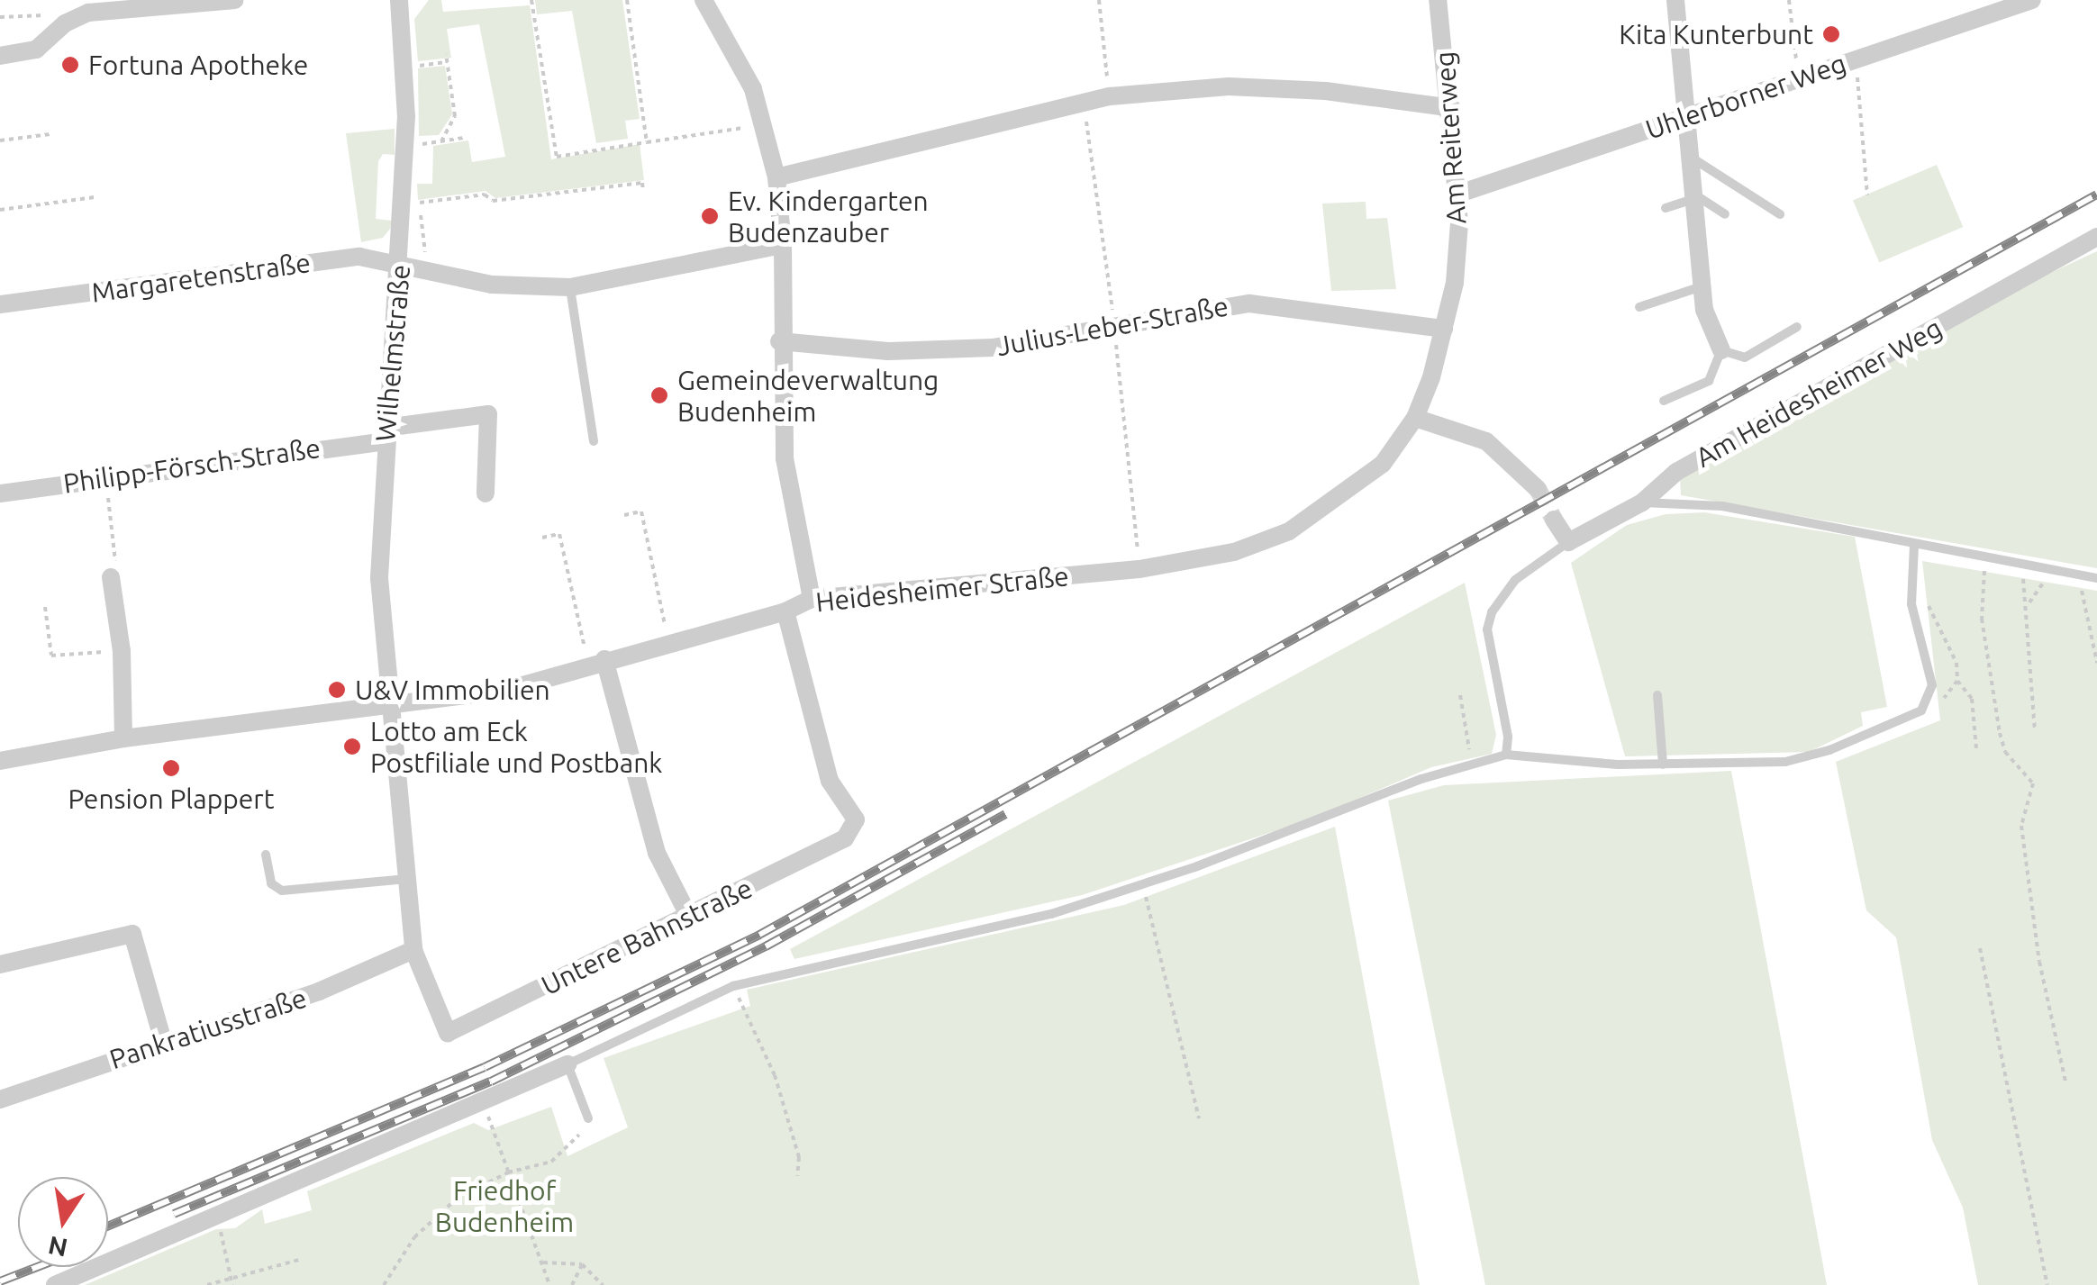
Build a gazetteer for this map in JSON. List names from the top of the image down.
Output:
{
  "streets": {
    "street": [
      "Uhlerborner Weg",
      "Am Reiterweg",
      "Margaretenstraße",
      "Julius-Leber-Straße",
      "Wilhelmstraße",
      "Am Heidesheimer Weg",
      "Philipp-Försch-Straße",
      "Heidesheimer Straße",
      "Untere Bahnstraße",
      "Pankratiusstraße"
    ]
  },
  "crossings": [
    ["Uhlerborner Weg", "Am Reiterweg"],
    ["Am Reiterweg", "Julius-Leber-Straße"],
    ["Am Reiterweg", "Heidesheimer Straße"],
    ["Margaretenstraße", "Wilhelmstraße"],
    ["Julius-Leber-Straße", "Heidesheimer Straße"],
    ["Wilhelmstraße", "Philipp-Försch-Straße"],
    ["Wilhelmstraße", "Heidesheimer Straße"],
    ["Wilhelmstraße", "Untere Bahnstraße"],
    ["Wilhelmstraße", "Pankratiusstraße"],
    ["Heidesheimer Straße", "Untere Bahnstraße"]
  ],
  "parks": ["Friedhof Budenheim"],
  "places": [
    "Kita Kunterbunt",
    "Fortuna Apotheke",
    "Ev. Kindergarten Budenzauber",
    "Gemeindeverwaltung Budenheim",
    "U&V Immobilien",
    "Lotto am Eck Postfiliale und Postbank",
    "Pension Plappert"
  ],
  "north": "bottom"
}
